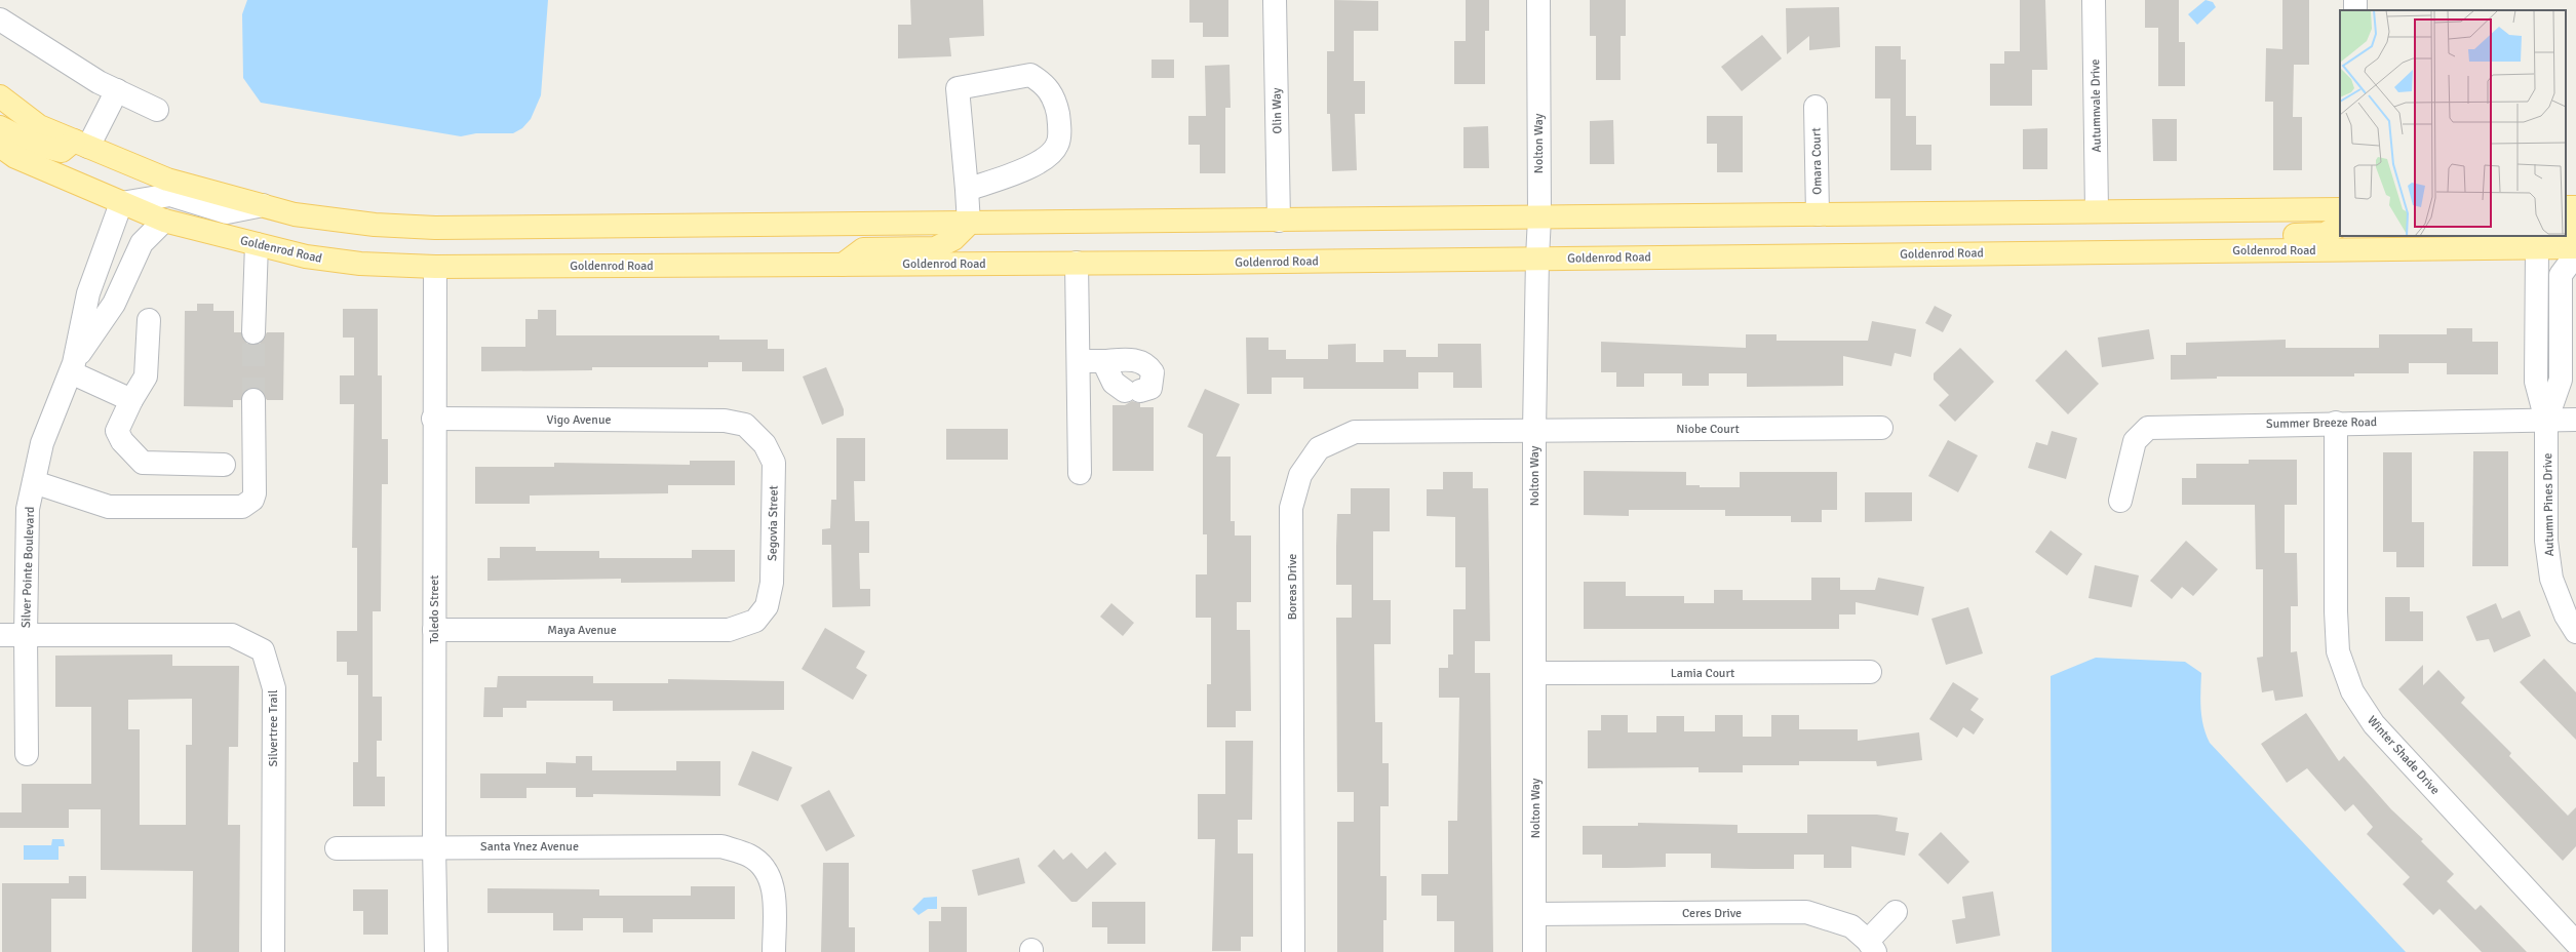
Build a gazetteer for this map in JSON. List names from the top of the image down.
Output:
{
  "streets": {
    "main road": ["Goldenrod Road"],
    "street": [
      "Autumnvale Drive",
      "Olin Way",
      "Nolton Way",
      "Omara Court",
      "Vigo Avenue",
      "Summer Breeze Road",
      "Niobe Court",
      "Autumn Pines Drive",
      "Segovia Street",
      "Silver Pointe Boulevard",
      "Boreas Drive",
      "Toledo Street",
      "Maya Avenue",
      "Lamia Court",
      "Silvertree Trail",
      "Winter Shade Drive",
      "Santa Ynez Avenue",
      "Ceres Drive"
    ]
  },
  "crossings": [
    ["Nolton Way", "Goldenrod Road"],
    ["Nolton Way", "Niobe Court"],
    ["Nolton Way", "Boreas Drive"],
    ["Nolton Way", "Lamia Court"],
    ["Nolton Way", "Ceres Drive"],
    ["Goldenrod Road", "Autumn Pines Drive"],
    ["Goldenrod Road", "Silver Pointe Boulevard"],
    ["Goldenrod Road", "Toledo Street"],
    ["Vigo Avenue", "Segovia Street"],
    ["Vigo Avenue", "Toledo Street"],
    ["Summer Breeze Road", "Autumn Pines Drive"],
    ["Summer Breeze Road", "Winter Shade Drive"],
    ["Niobe Court", "Boreas Drive"],
    ["Segovia Street", "Maya Avenue"],
    ["Silver Pointe Boulevard", "Silvertree Trail"],
    ["Toledo Street", "Maya Avenue"],
    ["Toledo Street", "Santa Ynez Avenue"]
  ]
}
